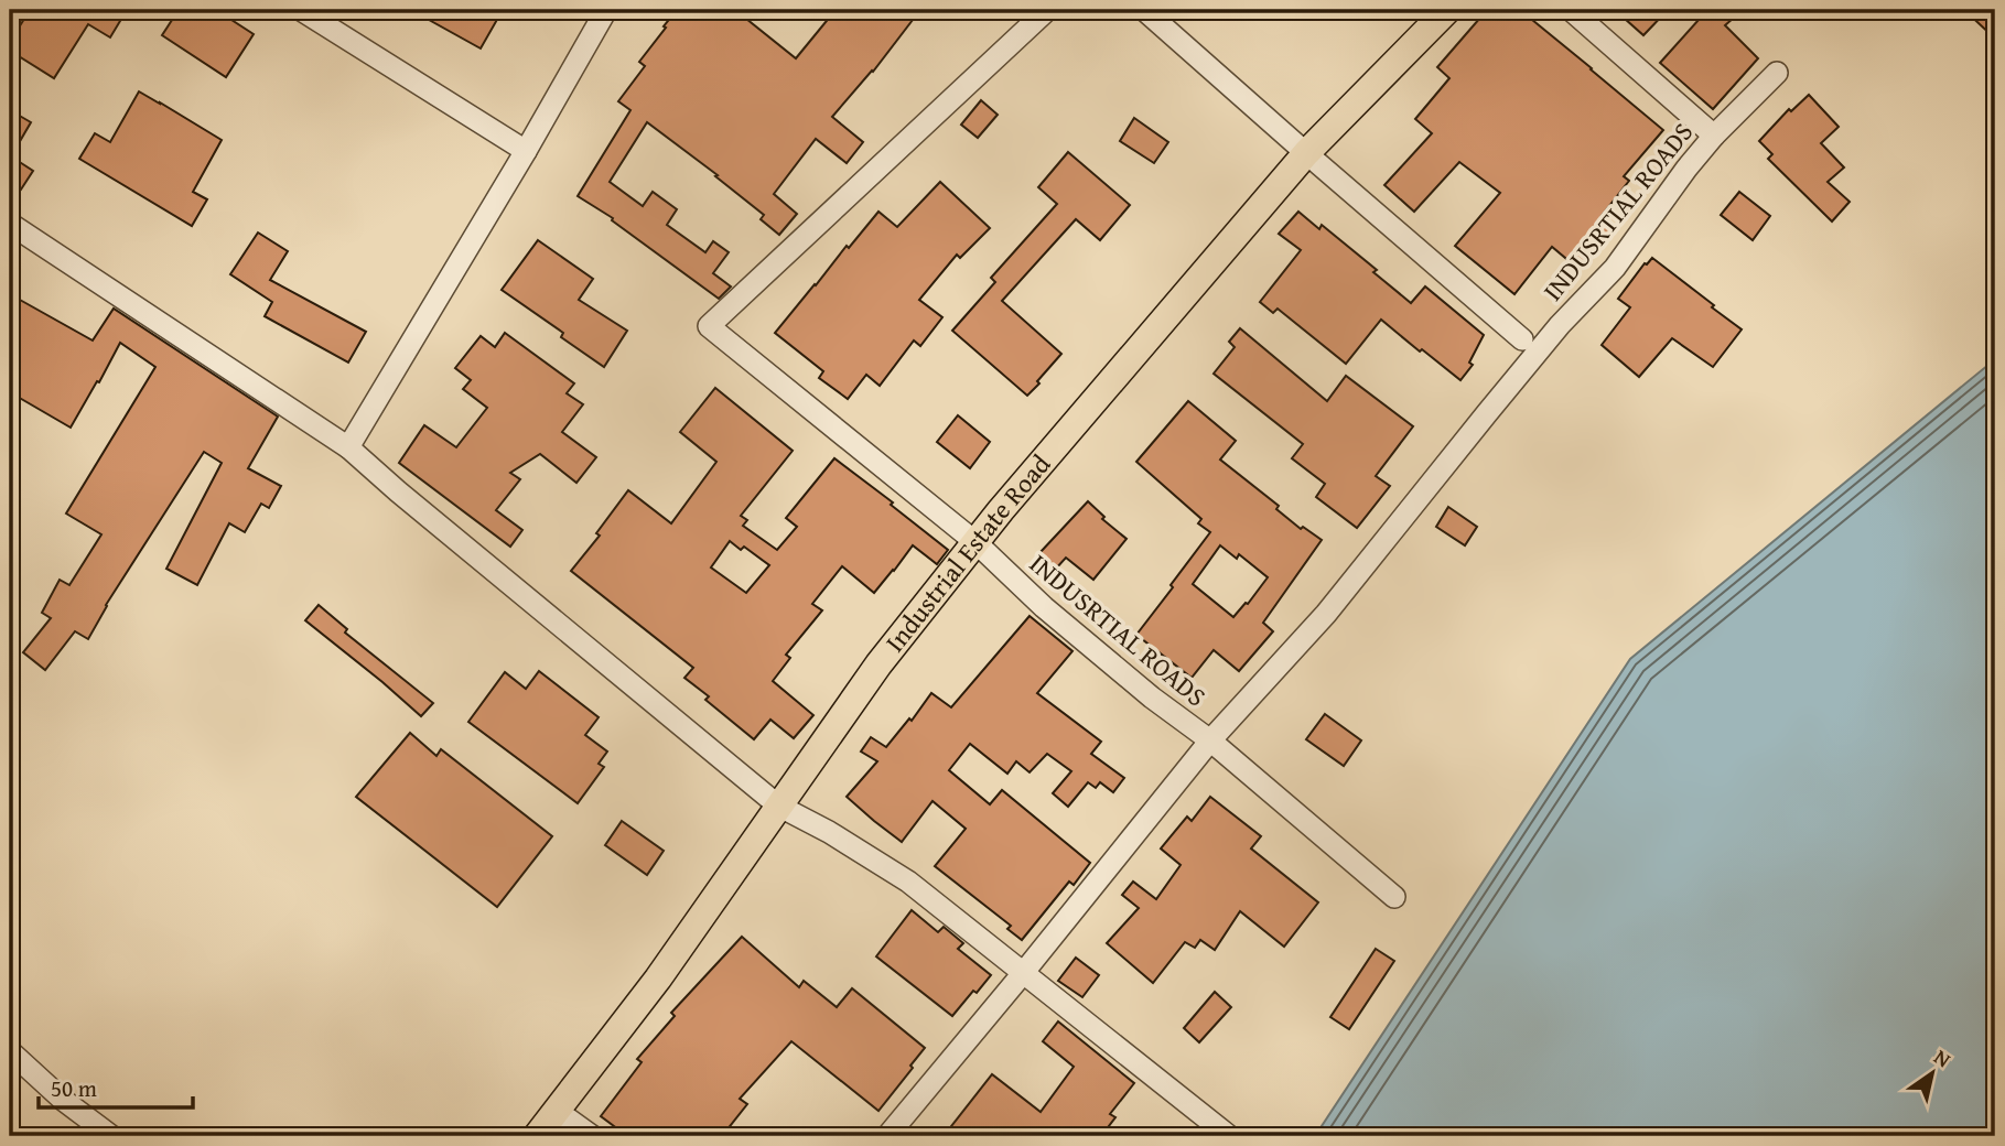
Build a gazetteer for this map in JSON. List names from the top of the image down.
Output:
{
  "streets": {
    "main road": ["Industrial Estate Road"],
    "street": ["INDUSRTIAL ROADS"]
  },
  "crossings": [
    ["INDUSRTIAL ROADS", "Industrial Estate Road"]
  ],
  "scale_bar": "50 m",
  "north": "top right"
}
